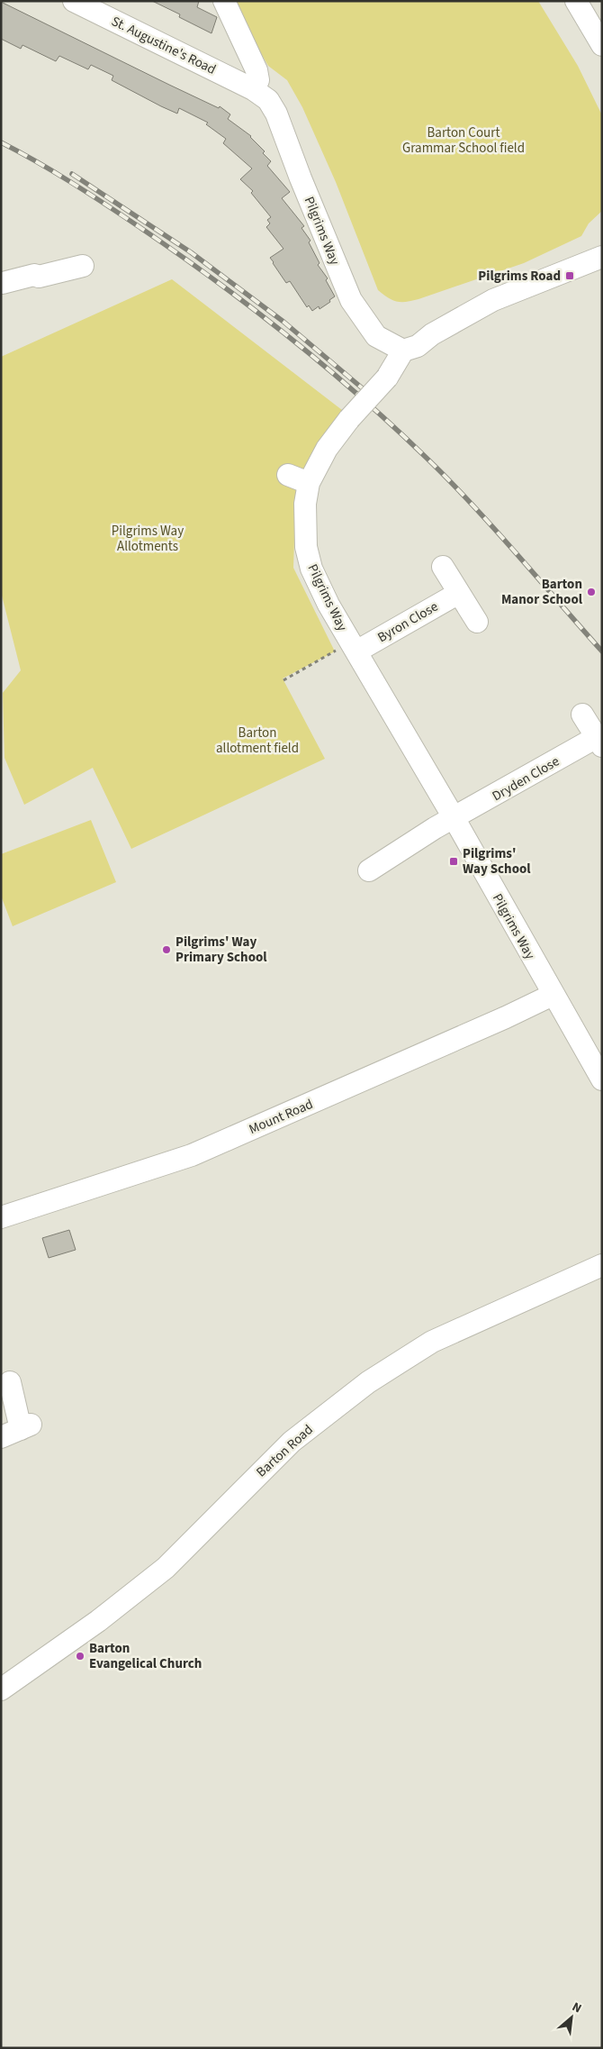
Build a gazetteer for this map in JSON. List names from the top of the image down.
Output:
{
  "streets": {
    "street": [
      "St. Augustine's Road",
      "Pilgrims Way",
      "Byron Close",
      "Dryden Close",
      "Mount Road",
      "Barton Road"
    ]
  },
  "crossings": [
    ["St. Augustine's Road", "Pilgrims Way"],
    ["Pilgrims Way", "Byron Close"],
    ["Pilgrims Way", "Dryden Close"],
    ["Pilgrims Way", "Mount Road"]
  ],
  "parks": ["Barton Court Grammar School field", "Pilgrims Way Allotments", "Barton allotment field"],
  "places": {
    "transit": ["Pilgrims Road", "Pilgrims' Way School"],
    "other": ["Barton Manor School", "Pilgrims' Way Primary School", "Barton Evangelical Church"]
  },
  "north": "top right"
}
